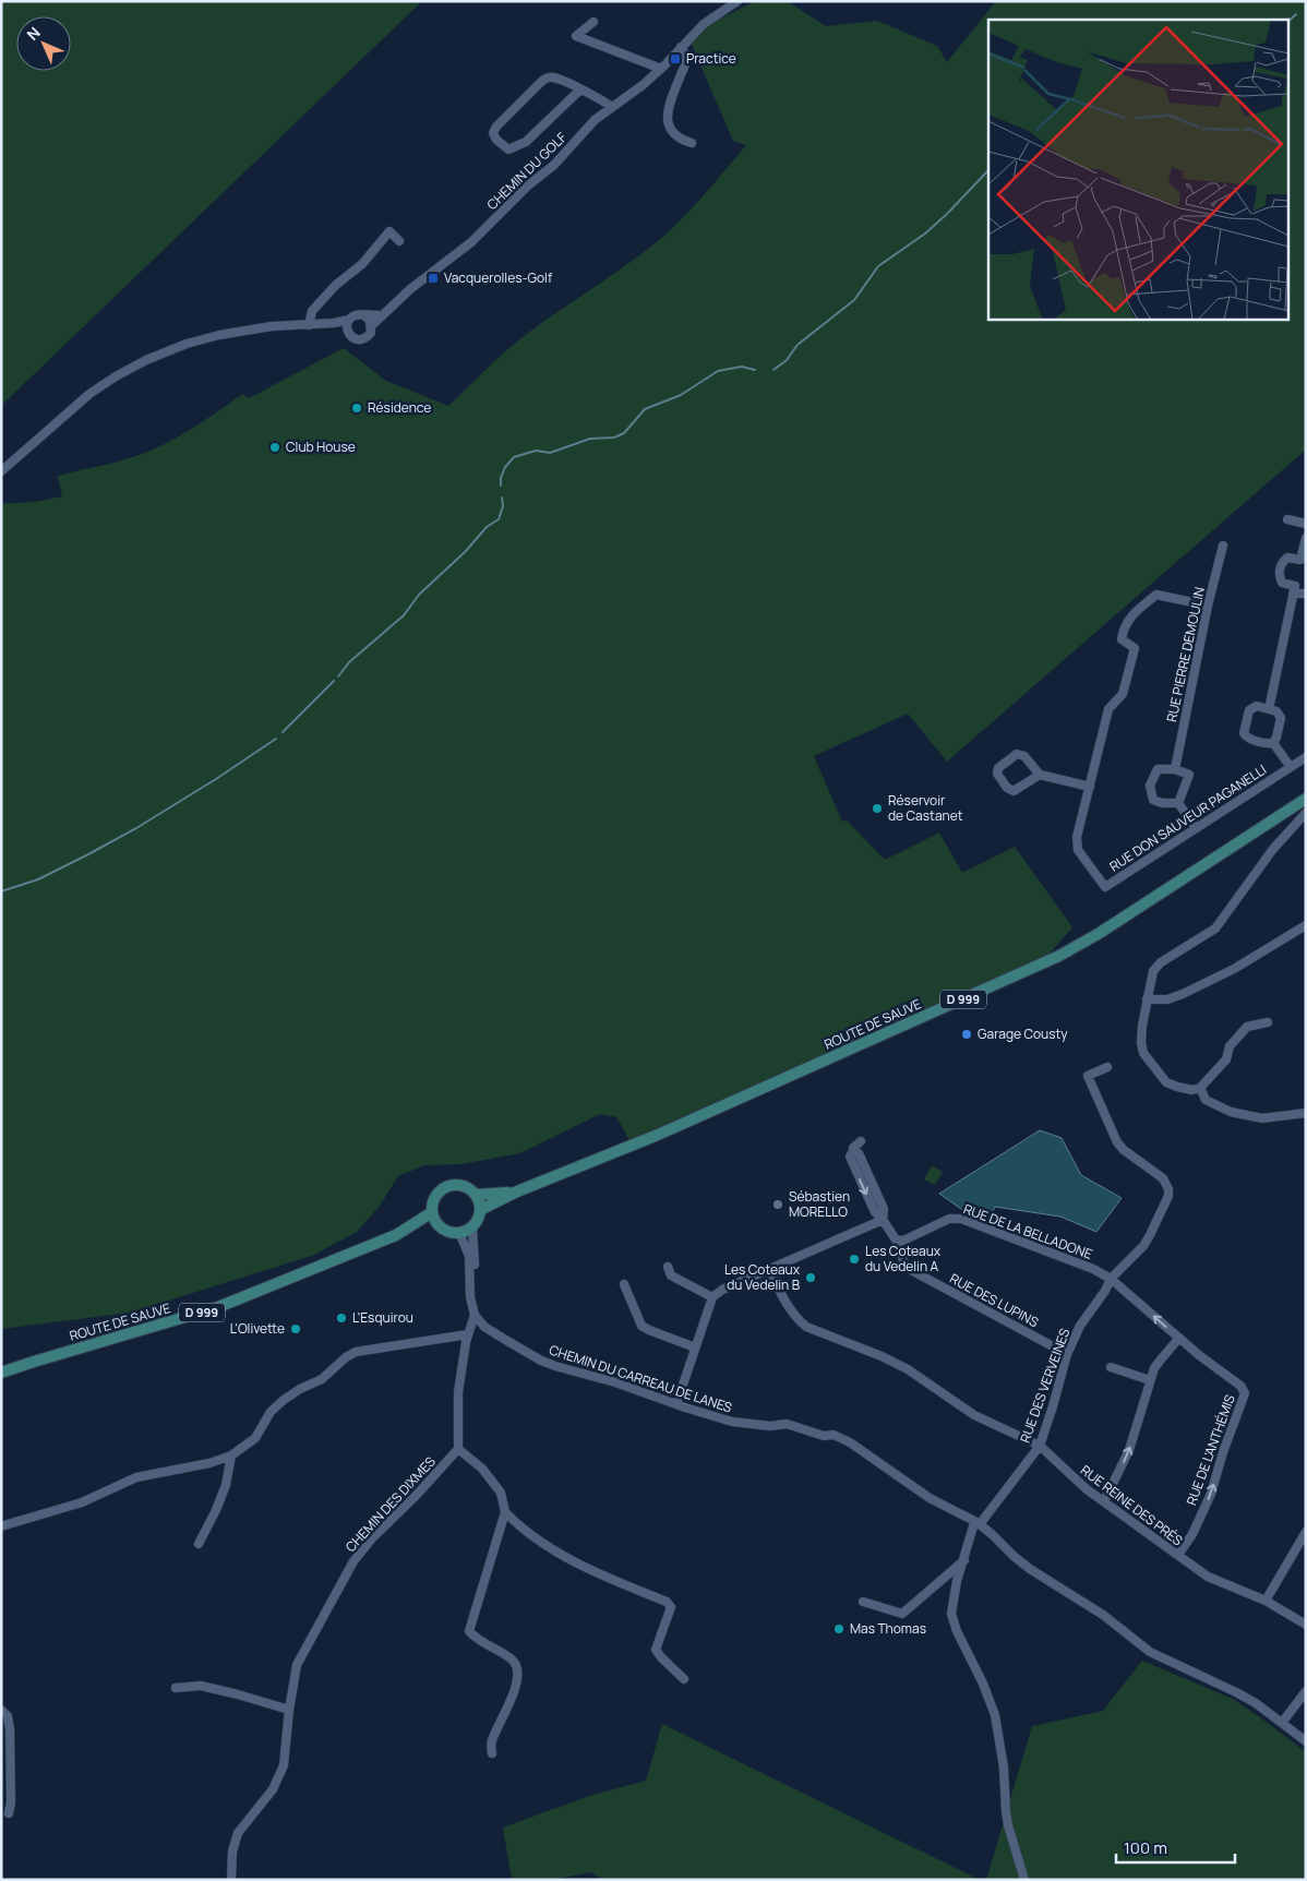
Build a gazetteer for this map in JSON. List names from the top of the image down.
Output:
{
  "streets": {
    "main road": ["D 999", "ROUTE DE SAUVE"],
    "street": [
      "CHEMIN DU GOLF",
      "RUE PIERRE DEMOULIN",
      "RUE DON SAUVEUR PAGANELLI",
      "RUE DE LA BELLADONE",
      "RUE DES LUPINS",
      "CHEMIN DU CARREAU DE LANES",
      "RUE DES VERVEINES",
      "RUE DE L'ANTHÉMIS",
      "CHEMIN DES DIXMES",
      "RUE REINE DES PRÉS"
    ]
  },
  "crossings": [
    ["RUE PIERRE DEMOULIN", "RUE DON SAUVEUR PAGANELLI"],
    ["RUE DE LA BELLADONE", "RUE DES LUPINS"],
    ["RUE DE LA BELLADONE", "RUE DES VERVEINES"],
    ["RUE DE LA BELLADONE", "RUE DE L'ANTHÉMIS"],
    ["RUE DES LUPINS", "RUE DES VERVEINES"],
    ["CHEMIN DU CARREAU DE LANES", "RUE DES VERVEINES"],
    ["RUE DES VERVEINES", "RUE DE L'ANTHÉMIS"],
    ["RUE DES VERVEINES", "RUE REINE DES PRÉS"],
    ["RUE DE L'ANTHÉMIS", "RUE REINE DES PRÉS"]
  ],
  "one_way": ["RUE DE L'ANTHÉMIS"],
  "places": {
    "transit": ["Practice", "Vacquerolles-Golf"],
    "other": [
      "Résidence",
      "Club House",
      "Réservoir de Castanet",
      "Garage Cousty",
      "Sébastien MORELLO",
      "Les Coteaux du Vedelin A",
      "Les Coteaux du Vedelin B",
      "L'Esquirou",
      "L'Olivette",
      "Mas Thomas"
    ]
  },
  "scale_bar": "100 m",
  "north": "top left"
}
